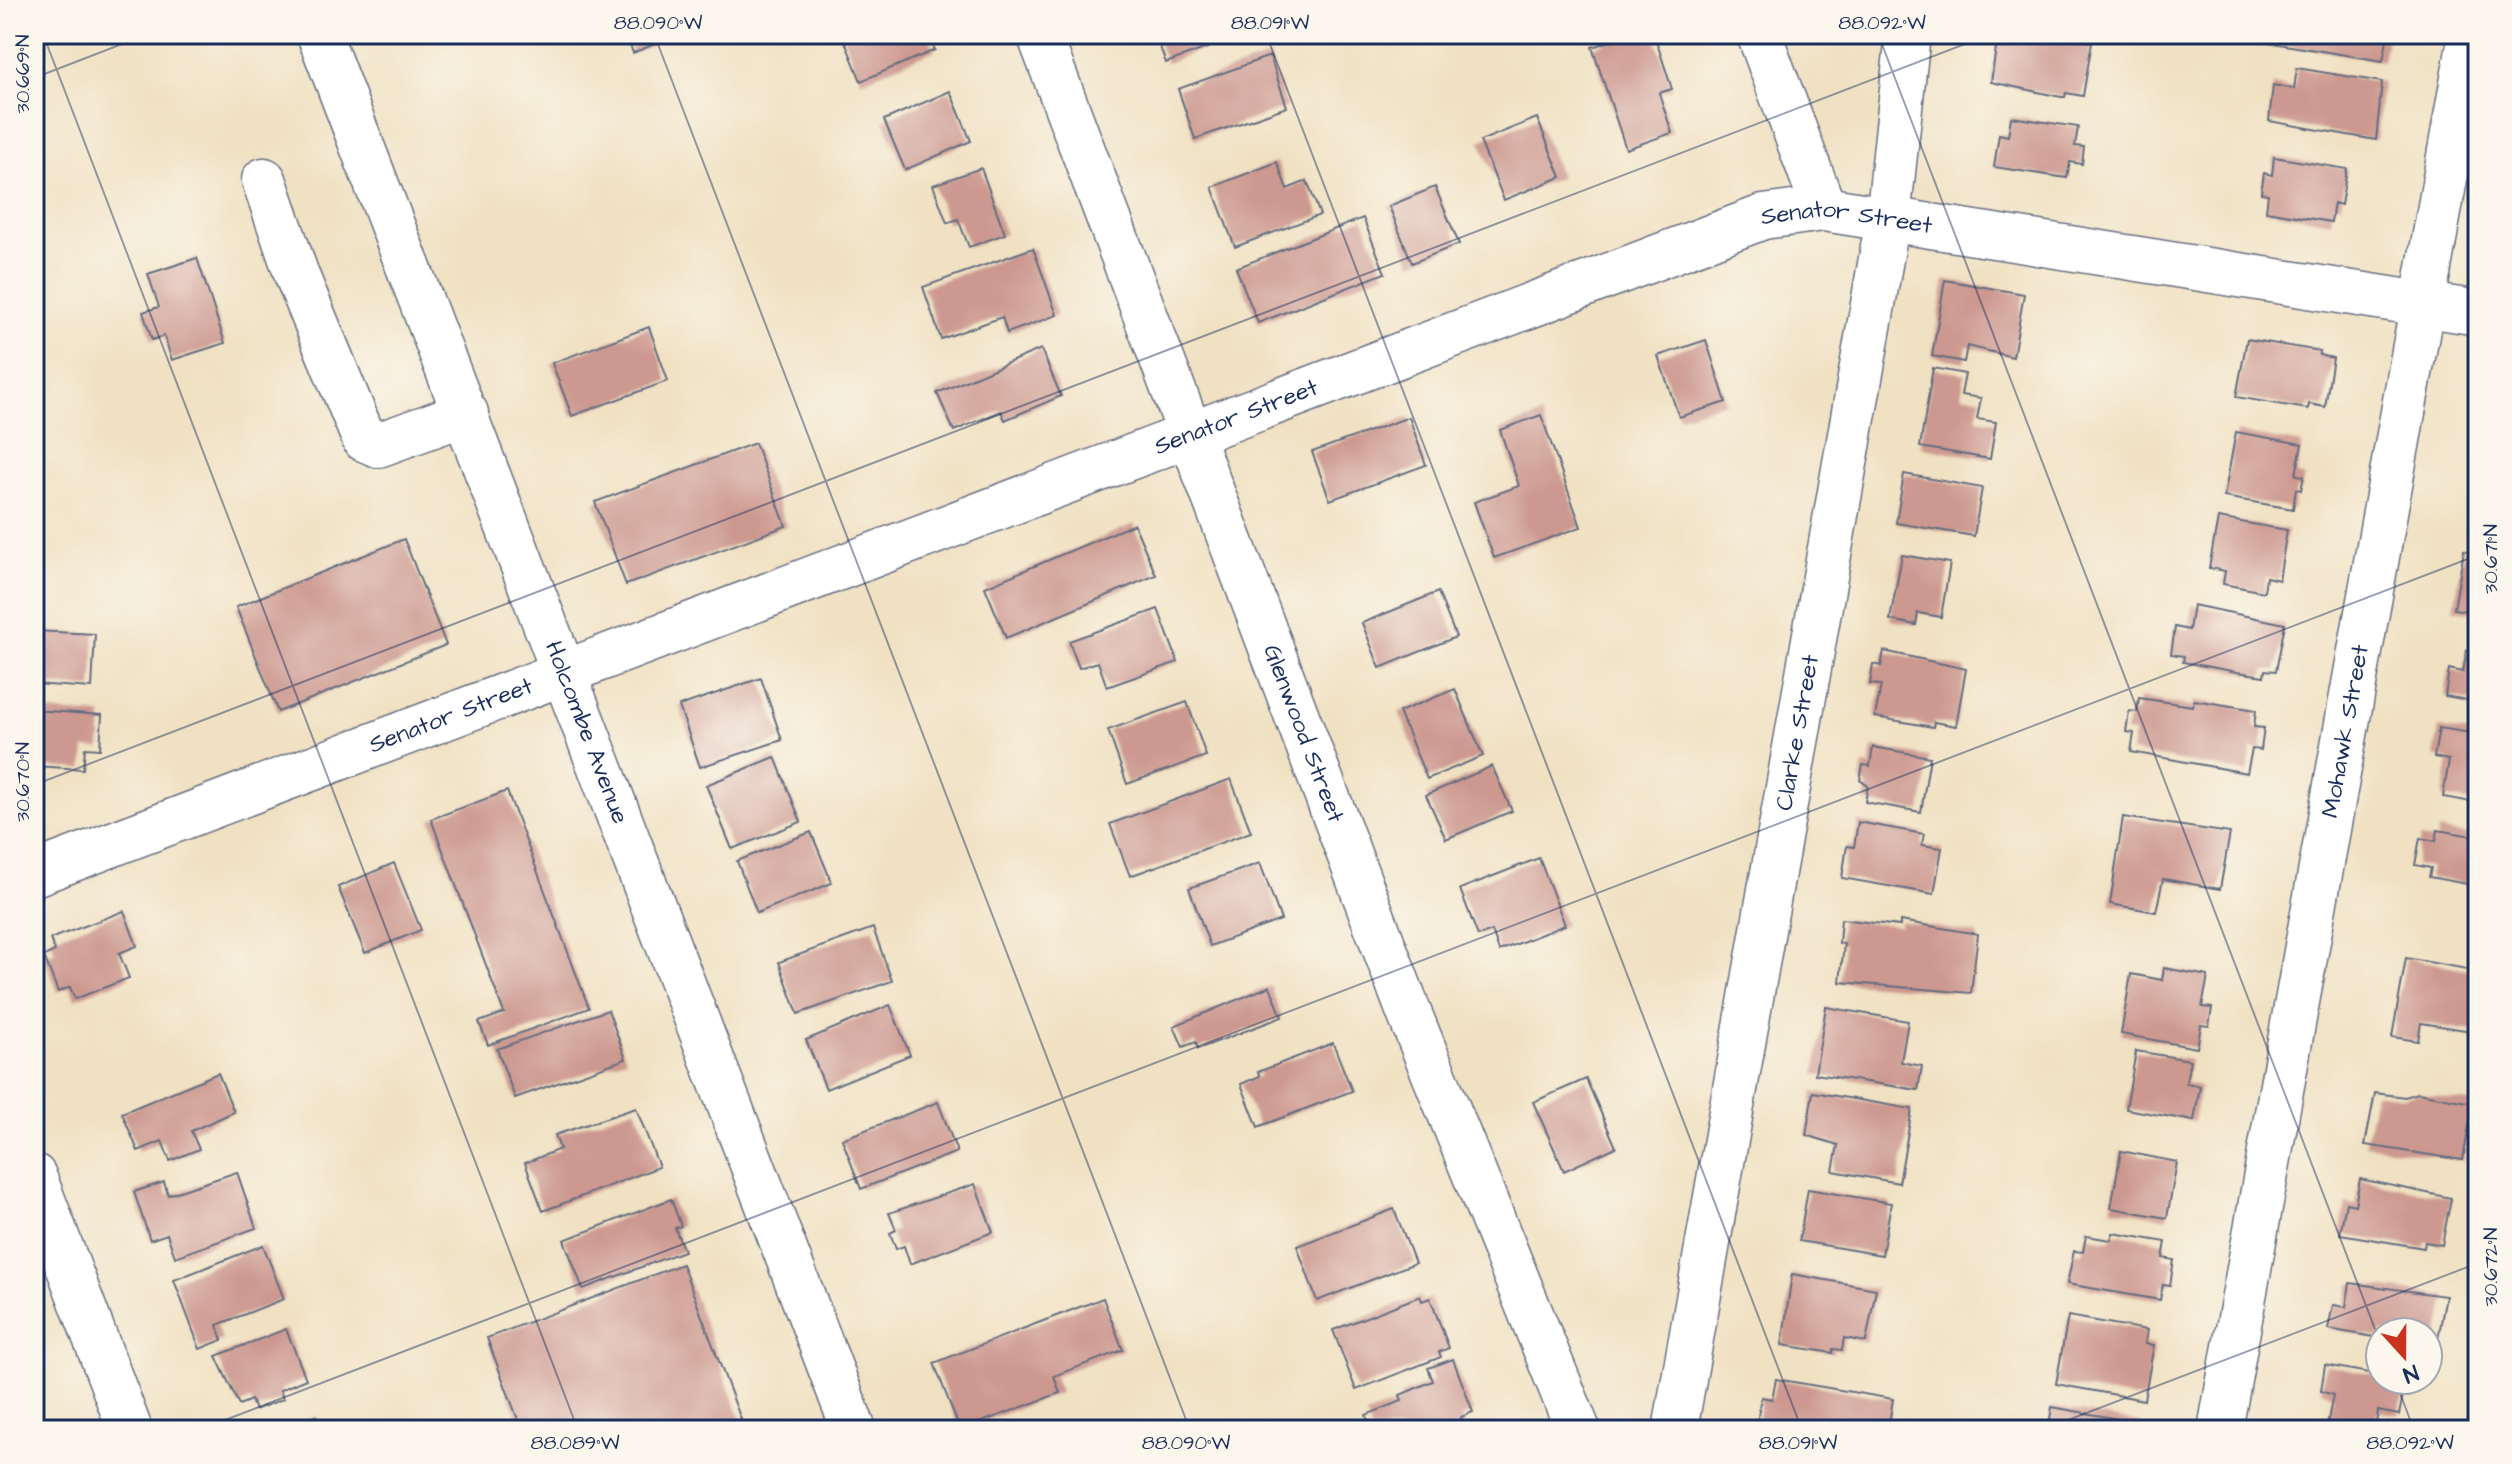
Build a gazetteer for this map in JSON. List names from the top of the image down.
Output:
{
  "streets": {
    "street": [
      "Senator Street",
      "Holcombe Avenue",
      "Mohawk Street",
      "Clarke Street",
      "Glenwood Street"
    ]
  },
  "crossings": [
    ["Senator Street", "Holcombe Avenue"],
    ["Senator Street", "Mohawk Street"],
    ["Senator Street", "Clarke Street"],
    ["Senator Street", "Glenwood Street"]
  ],
  "north": "bottom",
  "coordinates": [
    "88.090°W",
    "88.091°W",
    "88.092°W",
    "30.669°N",
    "30.671°N",
    "30.670°N",
    "30.672°N",
    "88.089°W"
  ]
}
